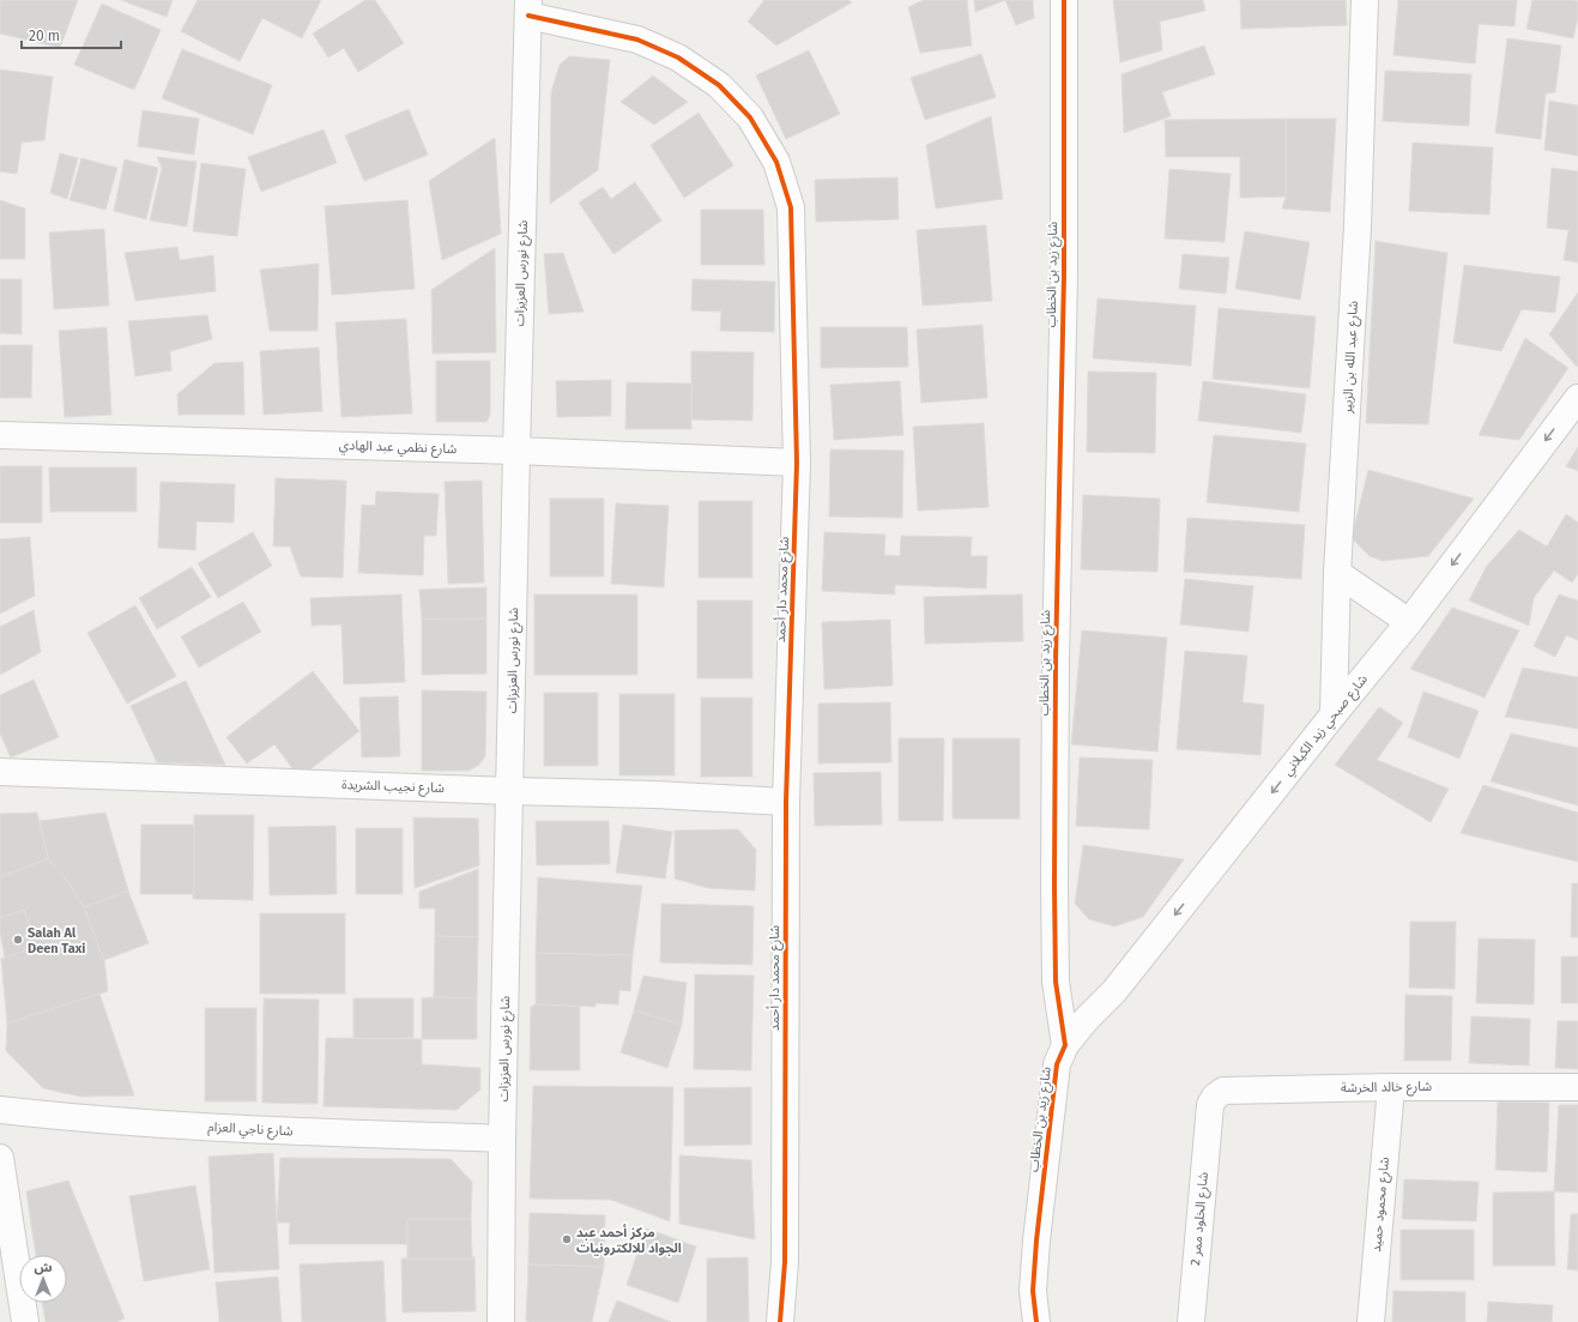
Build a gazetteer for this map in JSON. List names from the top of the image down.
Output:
{
  "streets": {
    "street": [
      "شارع نورس العزيزات",
      "شارع زيد بن الخطاب",
      "شارع عبد الله بن الزبير",
      "شارع نظمي عبد الهادي",
      "شارع محمد دار أحمد",
      "شارع صبحي زيد الكيلاني",
      "شارع نجيب الشريدة",
      "شارع خالد الخرشة",
      "شارع ناجي العزام",
      "شارع محمود حميد",
      "شارع الخلود ممر 2"
    ]
  },
  "crossings": [
    ["شارع نورس العزيزات", "شارع نظمي عبد الهادي"],
    ["شارع نورس العزيزات", "شارع محمد دار أحمد"],
    ["شارع نورس العزيزات", "شارع نجيب الشريدة"],
    ["شارع نورس العزيزات", "شارع ناجي العزام"],
    ["شارع زيد بن الخطاب", "شارع صبحي زيد الكيلاني"],
    ["شارع عبد الله بن الزبير", "شارع صبحي زيد الكيلاني"],
    ["شارع نظمي عبد الهادي", "شارع محمد دار أحمد"],
    ["شارع محمد دار أحمد", "شارع نجيب الشريدة"],
    ["شارع خالد الخرشة", "شارع محمود حميد"],
    ["شارع خالد الخرشة", "شارع الخلود ممر 2"]
  ],
  "one_way": ["شارع صبحي زيد الكيلاني"],
  "places": ["Salah Al Deen Taxi", "مركز أحمد عبد الجواد للالكترونيات"],
  "scale_bar": "20 m",
  "north": "top"
}
